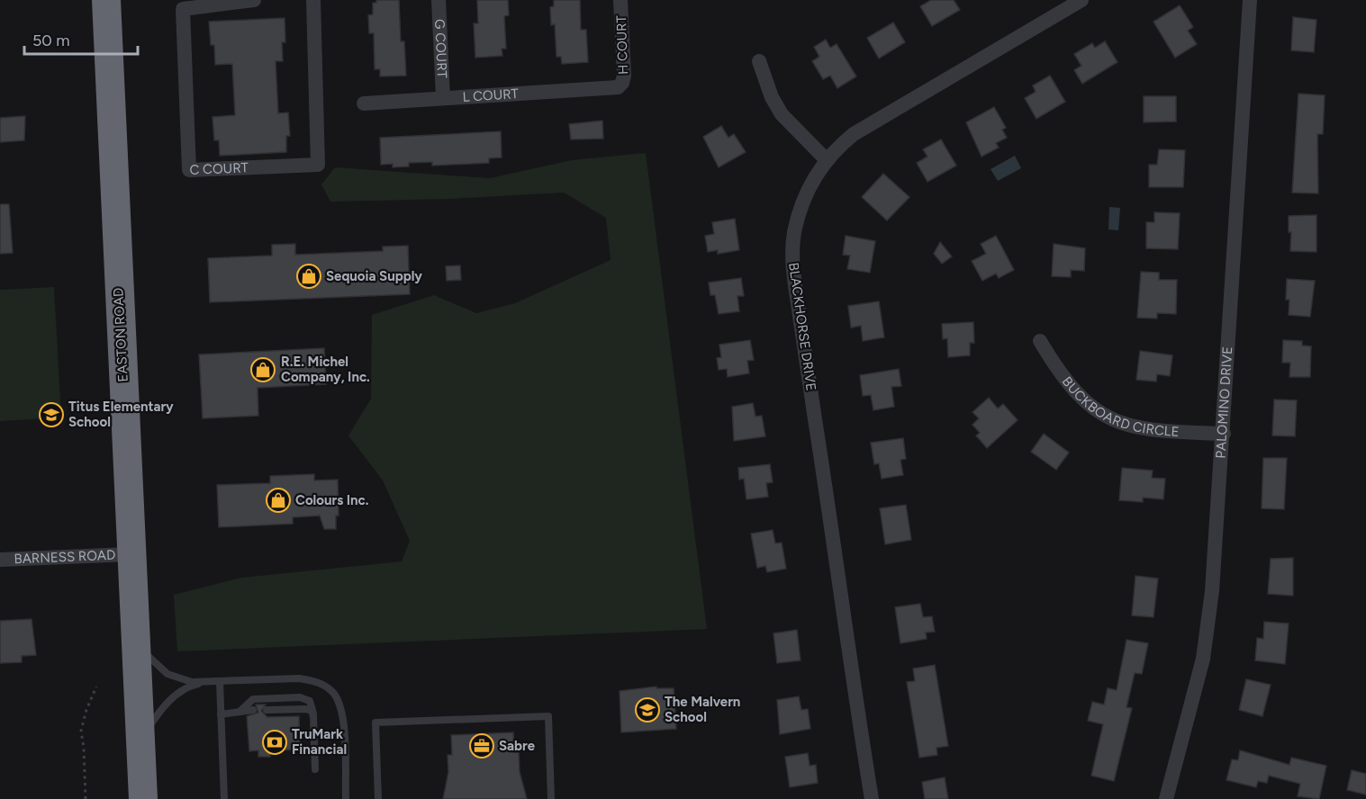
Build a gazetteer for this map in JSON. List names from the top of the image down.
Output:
{
  "streets": {
    "highway": ["EASTON ROAD"],
    "street": [
      "H COURT",
      "G COURT",
      "L COURT",
      "C COURT",
      "BLACKHORSE DRIVE",
      "PALOMINO DRIVE",
      "BUCKBOARD CIRCLE",
      "BARNESS ROAD"
    ]
  },
  "crossings": [
    ["H COURT", "L COURT"],
    ["G COURT", "L COURT"],
    ["EASTON ROAD", "BARNESS ROAD"],
    ["PALOMINO DRIVE", "BUCKBOARD CIRCLE"]
  ],
  "places": {
    "shop": ["Sequoia Supply", "R.E. Michel Company, Inc.", "Colours Inc."],
    "school or university": ["Titus Elementary School", "The Malvern School"],
    "bank": ["TruMark Financial"],
    "office": ["Sabre"]
  },
  "scale_bar": "50 m"
}
